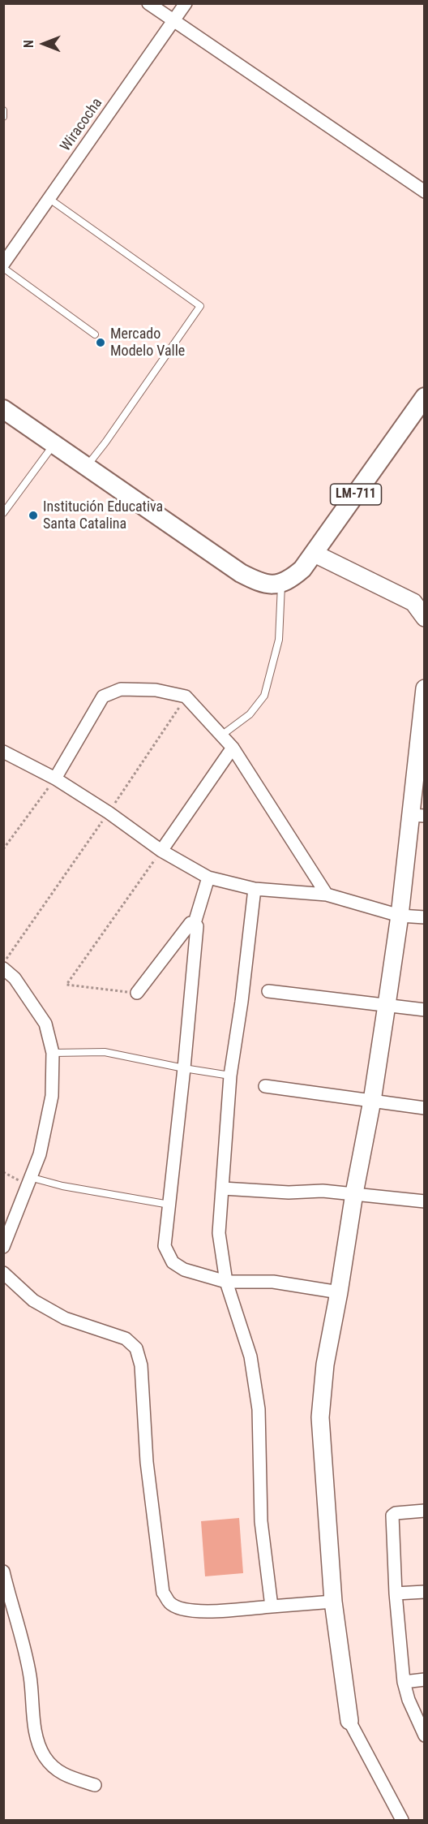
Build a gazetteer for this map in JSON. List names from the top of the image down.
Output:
{
  "streets": {
    "main road": ["LM-711"],
    "street": ["Wiracocha"]
  },
  "places": ["Mercado Modelo Valle", "Institución Educativa Santa Catalina"],
  "north": "left"
}
